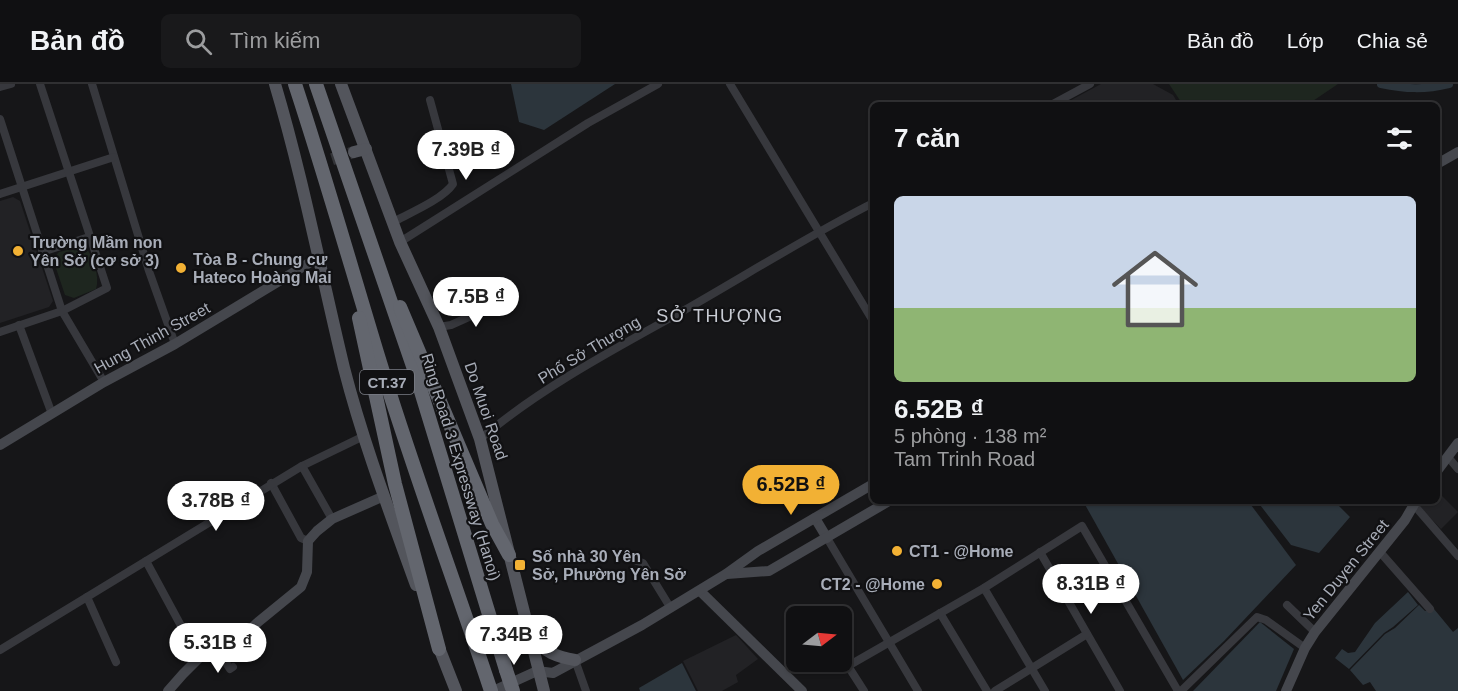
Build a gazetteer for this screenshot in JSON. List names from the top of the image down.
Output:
{
  "streets": {
    "highway": ["CT.37", "Ring Road 3 Expressway (Hanoi)"],
    "main road": ["Do Muoi Road"],
    "street": ["Hung Thinh Street", "Phố Sở Thượng", "Yen Duyen Street"]
  },
  "crossings": [
    ["Phố Sở Thượng", "Do Muoi Road"]
  ],
  "districts": ["SỞ THƯỢNG"],
  "places": {
    "other": [
      "Trường Mầm non Yên Sở (cơ sở 3)",
      "Tòa B - Chung cư Hateco Hoàng Mai",
      "CT1 - @Home",
      "CT2 - @Home"
    ],
    "transit": ["Số nhà 30 Yên Sở, Phường Yên Sở"]
  },
  "north": "right",
  "page": {
    "header": "Bản đồ",
    "search": "Tìm kiếm",
    "nav": ["Bản đồ", "Lớp", "Chia sẻ"],
    "heading": "7 căn",
    "price": [
      "7.39B ₫",
      "7.5B ₫",
      "6.52B ₫",
      "3.78B ₫",
      "8.31B ₫",
      "7.34B ₫",
      "5.31B ₫"
    ],
    "list": [
      {
        "name": "6.52B ₫",
        "note": "5 phòng · 138 m² · Tam Trinh Road"
      }
    ]
  }
}
